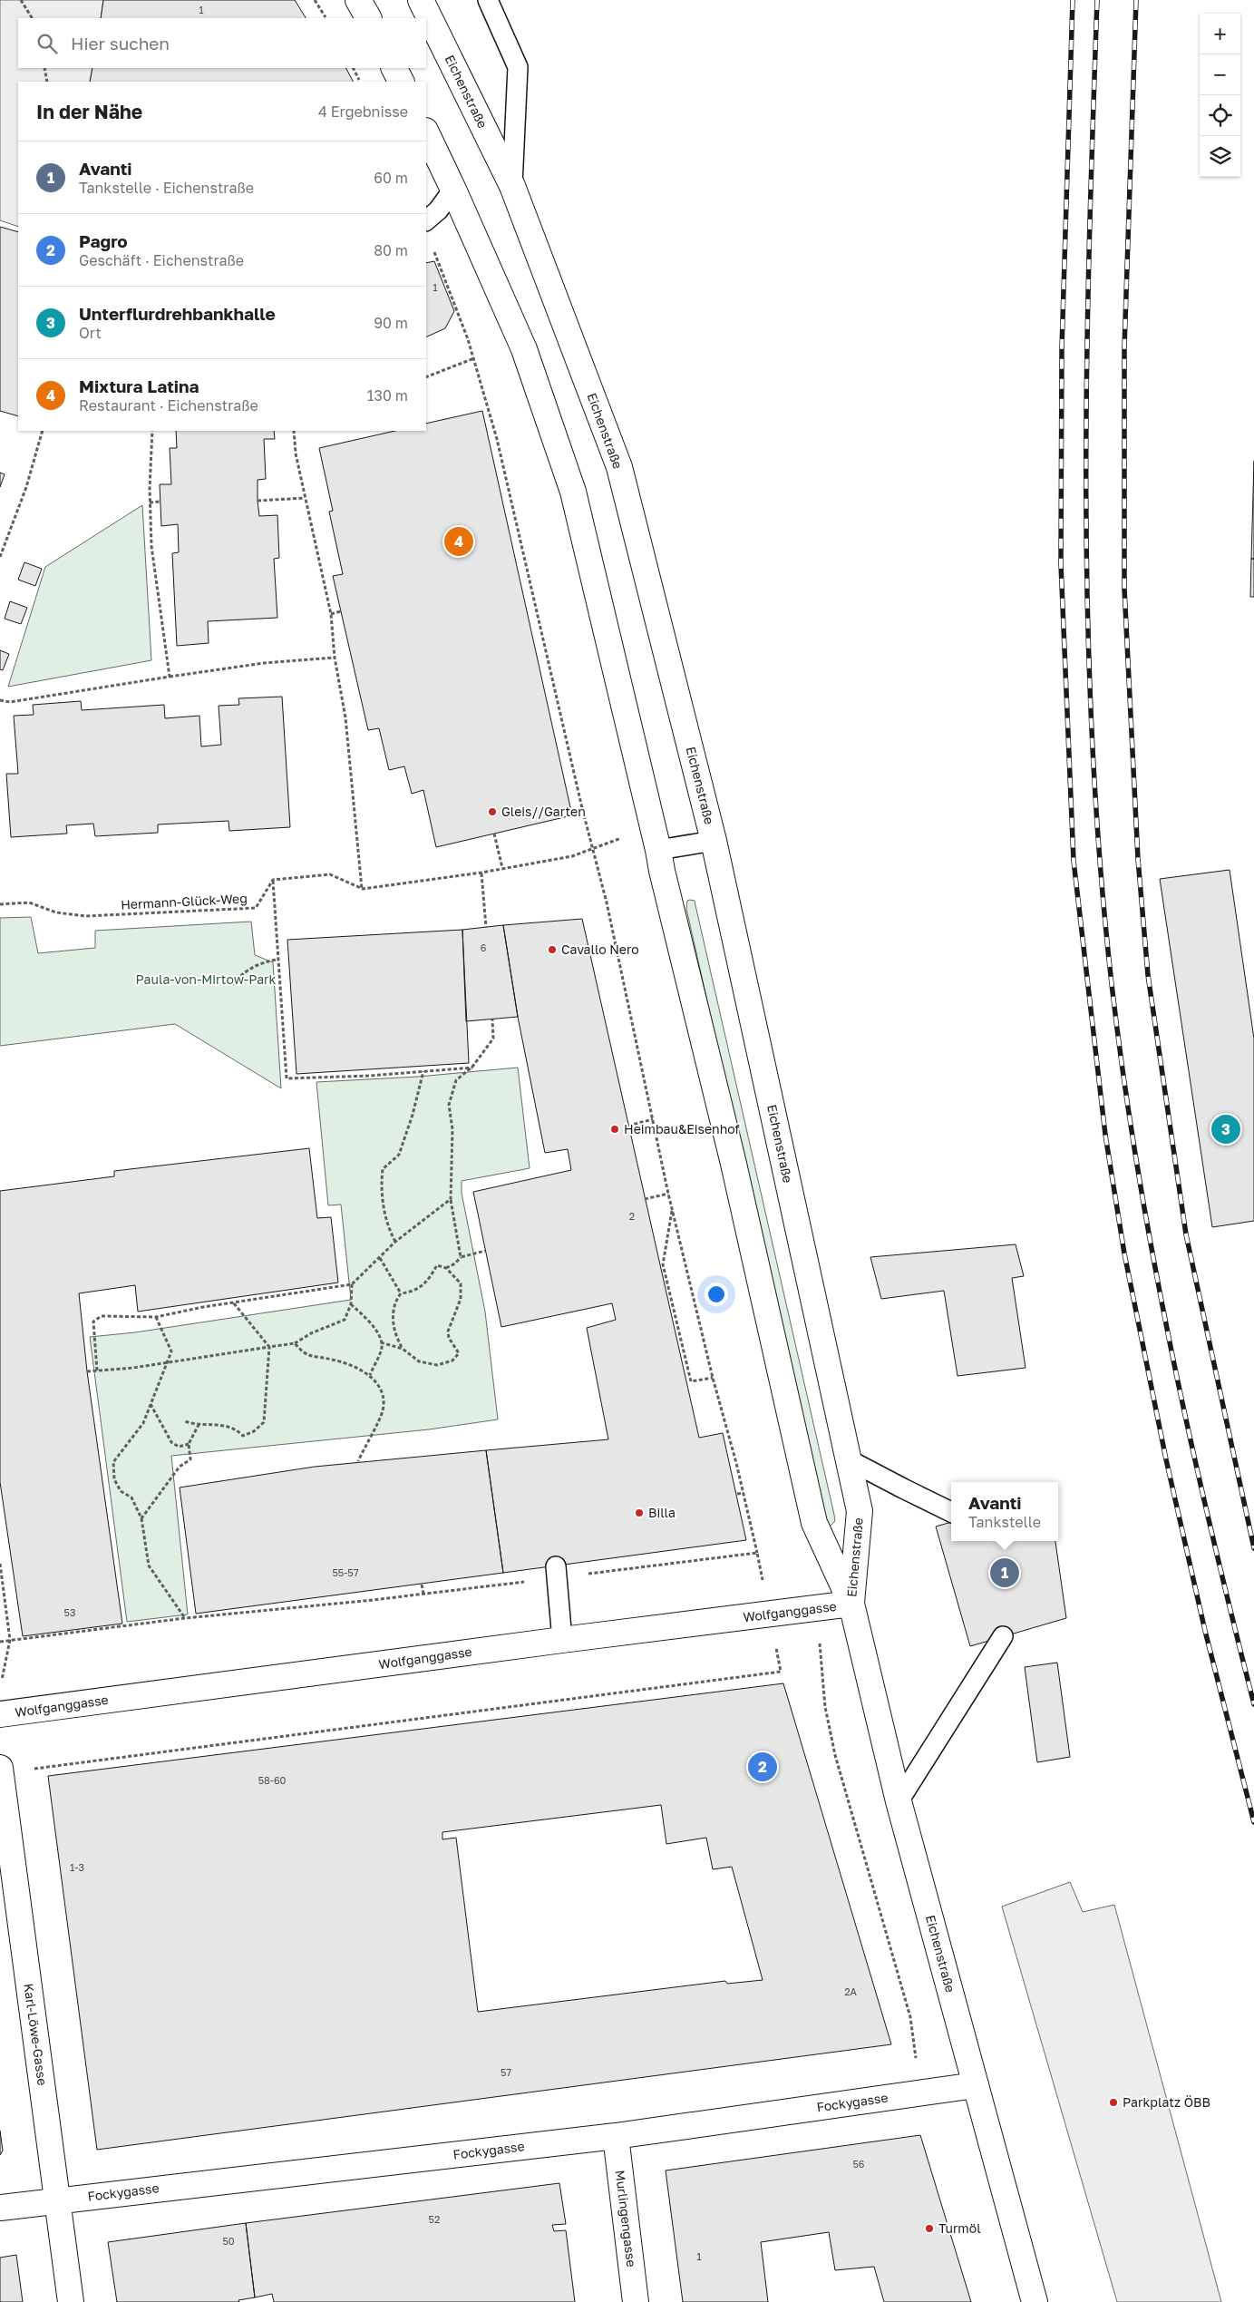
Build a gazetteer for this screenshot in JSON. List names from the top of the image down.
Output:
{
  "streets": {
    "main road": [
      "Eichenstraße",
      "Wolfganggasse",
      "Karl-Löwe-Gasse",
      "Fockygasse",
      "Murlingengasse"
    ],
    "path": ["Hermann-Glück-Weg"]
  },
  "crossings": [
    ["Eichenstraße", "Wolfganggasse"],
    ["Eichenstraße", "Fockygasse"],
    ["Karl-Löwe-Gasse", "Fockygasse"],
    ["Fockygasse", "Murlingengasse"]
  ],
  "parks": ["Paula-von-Mirtow-Park"],
  "places": [
    "Gleis//Garten",
    "Cavallo Nero",
    "Heimbau&Eisenhof",
    "Billa",
    "Parkplatz ÖBB",
    "Turmöl"
  ],
  "house_numbers": [
    "1",
    "1",
    "6",
    "2",
    "55-57",
    "53",
    "58-60",
    "1-3",
    "2A",
    "57",
    "56",
    "52",
    "50",
    "1"
  ],
  "page": {
    "map_buttons": ["+", "−"],
    "search": "Hier suchen",
    "heading": ["In der Nähe", "4 Ergebnisse"],
    "list": [
      {
        "mark": "1",
        "name": "Avanti",
        "note": "Tankstelle · Eichenstraße",
        "value": "60 m"
      },
      {
        "mark": "2",
        "name": "Pagro",
        "note": "Geschäft · Eichenstraße",
        "value": "80 m"
      },
      {
        "mark": "3",
        "name": "Unterflurdrehbankhalle",
        "note": "Ort",
        "value": "90 m"
      },
      {
        "mark": "4",
        "name": "Mixtura Latina",
        "note": "Restaurant · Eichenstraße",
        "value": "130 m"
      }
    ],
    "pins": [
      "4",
      "3",
      "1",
      "2"
    ],
    "popup": ["Avanti", "Tankstelle"]
  }
}
